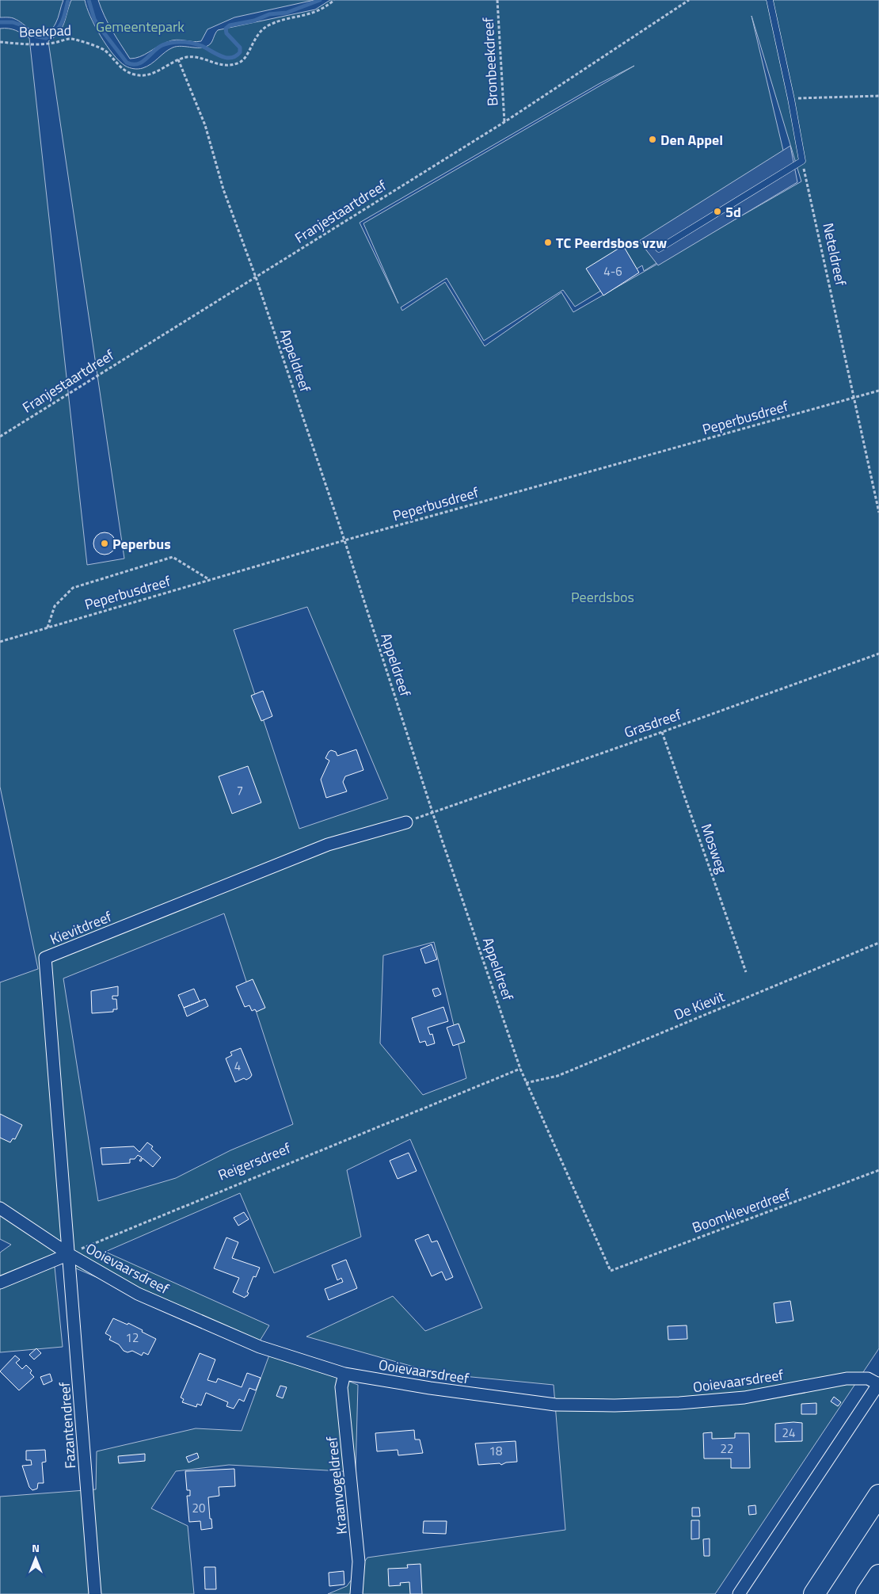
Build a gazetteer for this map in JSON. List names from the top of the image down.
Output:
{
  "streets": {
    "street": [
      "Kievitdreef",
      "Ooievaarsdreef",
      "Fazantendreef",
      "Kraanvogeldreef"
    ],
    "path": [
      "Beekpad",
      "Bronbeekdreef",
      "Franjestaartdreef",
      "Neteldreef",
      "Appeldreef",
      "Peperbusdreef",
      "Grasdreef",
      "Mosweg",
      "De Kievit",
      "Reigersdreef",
      "Boomkleverdreef"
    ]
  },
  "crossings": [
    ["Beekpad", "Appeldreef"],
    ["Bronbeekdreef", "Franjestaartdreef"],
    ["Franjestaartdreef", "Appeldreef"],
    ["Neteldreef", "Peperbusdreef"],
    ["Appeldreef", "Peperbusdreef"],
    ["Appeldreef", "Grasdreef"],
    ["Appeldreef", "De Kievit"],
    ["Appeldreef", "Reigersdreef"],
    ["Appeldreef", "Boomkleverdreef"],
    ["Grasdreef", "Mosweg"],
    ["Grasdreef", "Kievitdreef"],
    ["Kievitdreef", "Reigersdreef"],
    ["Kievitdreef", "Ooievaarsdreef"],
    ["Kievitdreef", "Fazantendreef"],
    ["Reigersdreef", "Ooievaarsdreef"],
    ["Reigersdreef", "Fazantendreef"],
    ["Ooievaarsdreef", "Fazantendreef"],
    ["Ooievaarsdreef", "Kraanvogeldreef"]
  ],
  "parks": ["Gemeentepark", "Peerdsbos"],
  "places": [
    "Den Appel",
    "5d",
    "TC Peerdsbos vzw",
    "Peperbus"
  ],
  "house_numbers": [
    "4-6",
    "7",
    "4",
    "12",
    "24",
    "22",
    "18",
    "20"
  ],
  "north": "top"
}
